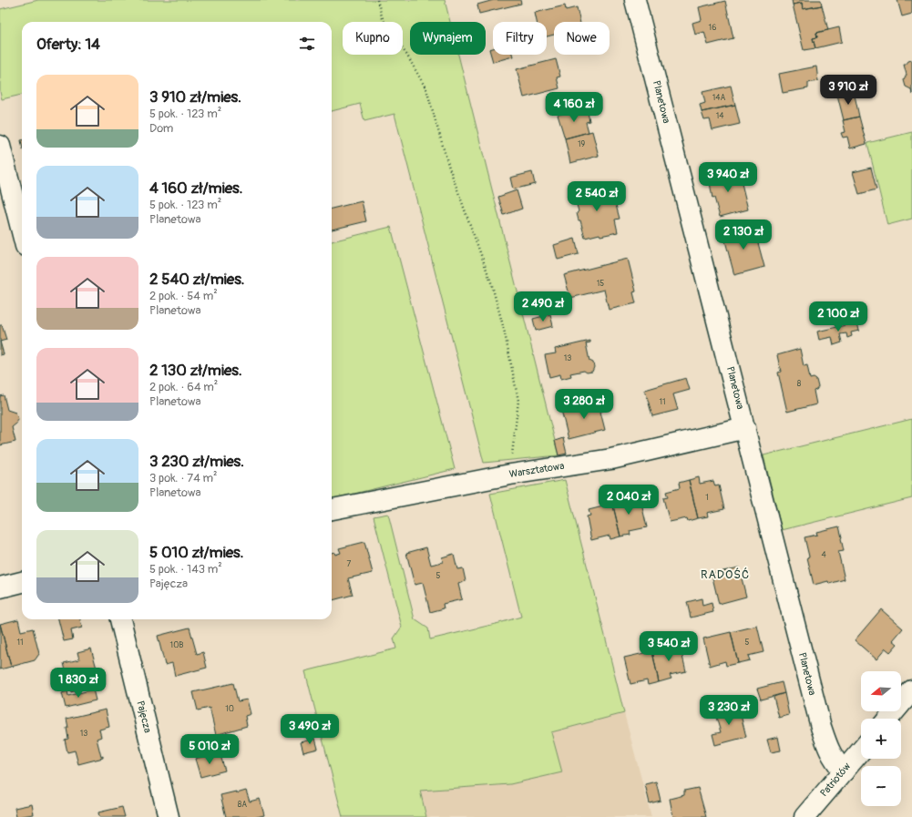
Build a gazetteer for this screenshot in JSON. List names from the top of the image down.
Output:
{
  "streets": {
    "street": [
      "Planetowa",
      "Warsztatowa",
      "Pajęcza",
      "Patriotów"
    ]
  },
  "crossings": [
    ["Planetowa", "Warsztatowa"],
    ["Planetowa", "Patriotów"]
  ],
  "districts": ["RADOŚĆ"],
  "house_numbers": [
    "16",
    "14A",
    "14",
    "19",
    "15",
    "13",
    "8",
    "11",
    "1",
    "4",
    "7",
    "5",
    "11",
    "5",
    "10B",
    "10",
    "13",
    "8A"
  ],
  "north": "left",
  "page": {
    "chip": [
      "Kupno",
      "Wynajem",
      "Filtry",
      "Nowe"
    ],
    "heading": "Oferty: 14",
    "list": [
      {
        "name": "3 910 zł/mies.",
        "note": "5 pok. · 123 m² · Dom"
      },
      {
        "name": "4 160 zł/mies.",
        "note": "5 pok. · 123 m² · Planetowa"
      },
      {
        "name": "2 540 zł/mies.",
        "note": "2 pok. · 54 m² · Planetowa"
      },
      {
        "name": "2 130 zł/mies.",
        "note": "2 pok. · 64 m² · Planetowa"
      },
      {
        "name": "3 230 zł/mies.",
        "note": "3 pok. · 74 m² · Planetowa"
      },
      {
        "name": "5 010 zł/mies.",
        "note": "5 pok. · 143 m² · Pajęcza"
      }
    ],
    "price": [
      "3 910 zł",
      "4 160 zł",
      "3 940 zł",
      "2 540 zł",
      "2 130 zł",
      "2 490 zł",
      "2 100 zł",
      "3 280 zł",
      "2 040 zł",
      "3 540 zł",
      "1 830 zł",
      "3 230 zł",
      "3 490 zł",
      "5 010 zł"
    ],
    "map_buttons": ["+", "−"]
  }
}
